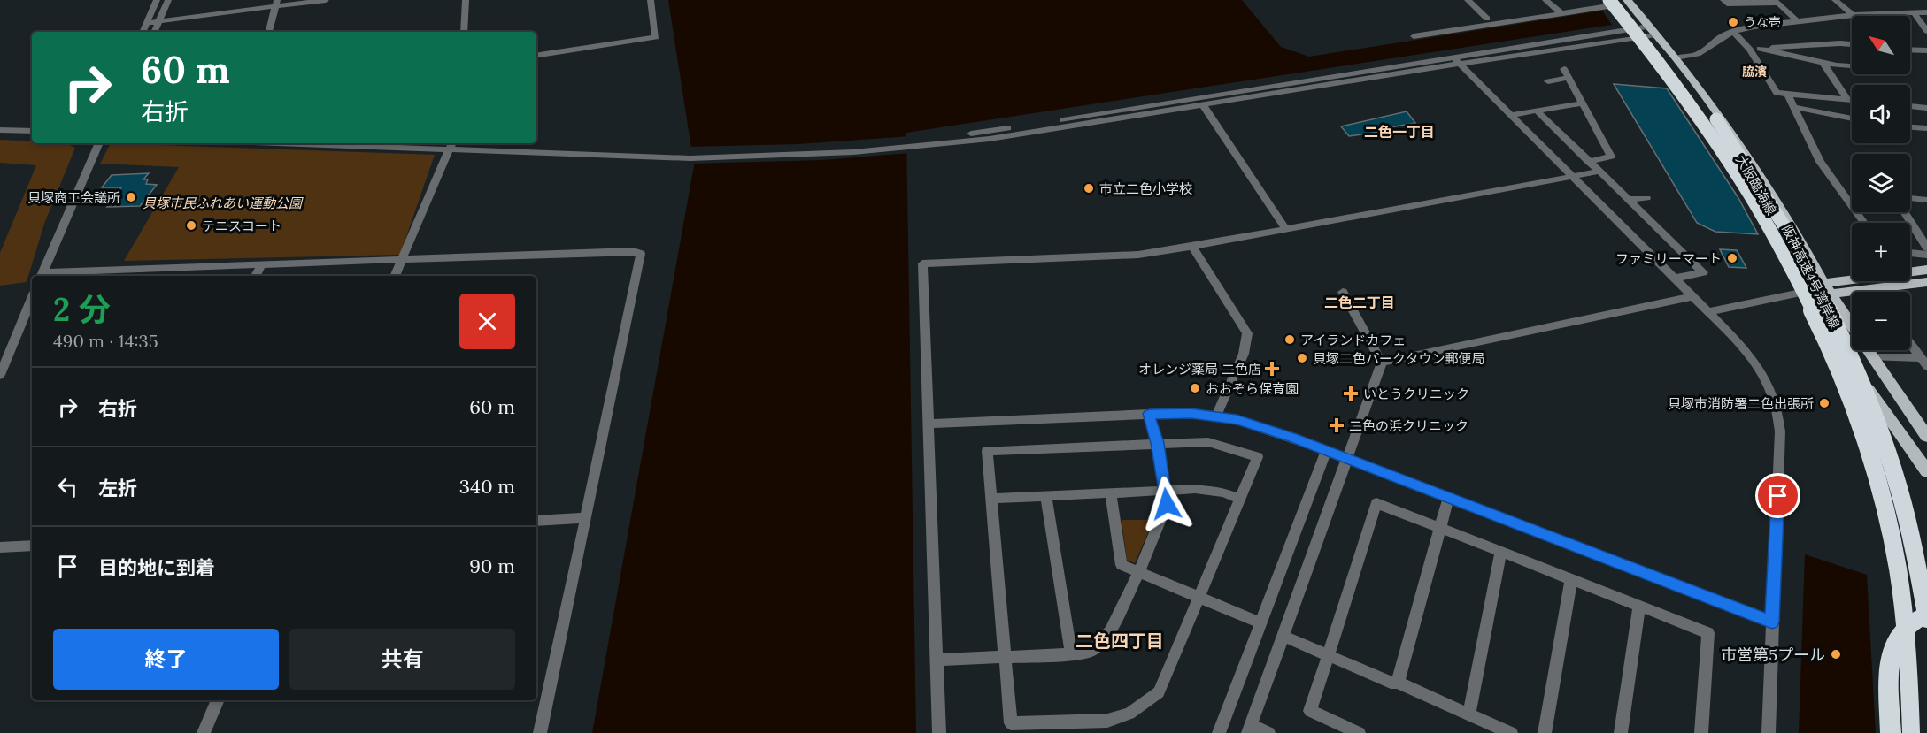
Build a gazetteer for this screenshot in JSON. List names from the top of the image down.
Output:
{
  "streets": {
    "highway": ["阪神高速4号湾岸線"],
    "main road": ["大阪臨海線"]
  },
  "crossings": [
    ["大阪臨海線", "阪神高速4号湾岸線"]
  ],
  "districts": [
    "脇濱",
    "二色一丁目",
    "二色二丁目",
    "二色四丁目"
  ],
  "parks": ["貝塚市民ふれあい運動公園"],
  "places": {
    "other": [
      "うな壱",
      "市立二色小学校",
      "貝塚商工会議所",
      "テニスコート",
      "ファミリーマート",
      "アイランドカフェ",
      "貝塚二色パークタウン郵便局",
      "おおぞら保育園",
      "貝塚市消防署二色出張所",
      "市営第5プール"
    ],
    "health": ["オレンジ薬局 二色店", "いとうクリニック", "二色の浜クリニック"]
  },
  "north": "top left",
  "page": {
    "map_buttons": ["+", "−"],
    "turn": ["60 m", "右折"],
    "heading": ["2 分", "490 m · 14:35"],
    "list": [
      {
        "name": "右折",
        "value": "60 m"
      },
      {
        "name": "左折",
        "value": "340 m"
      },
      {
        "name": "目的地に到着",
        "value": "90 m"
      }
    ],
    "buttons": ["終了", "共有"]
  }
}
